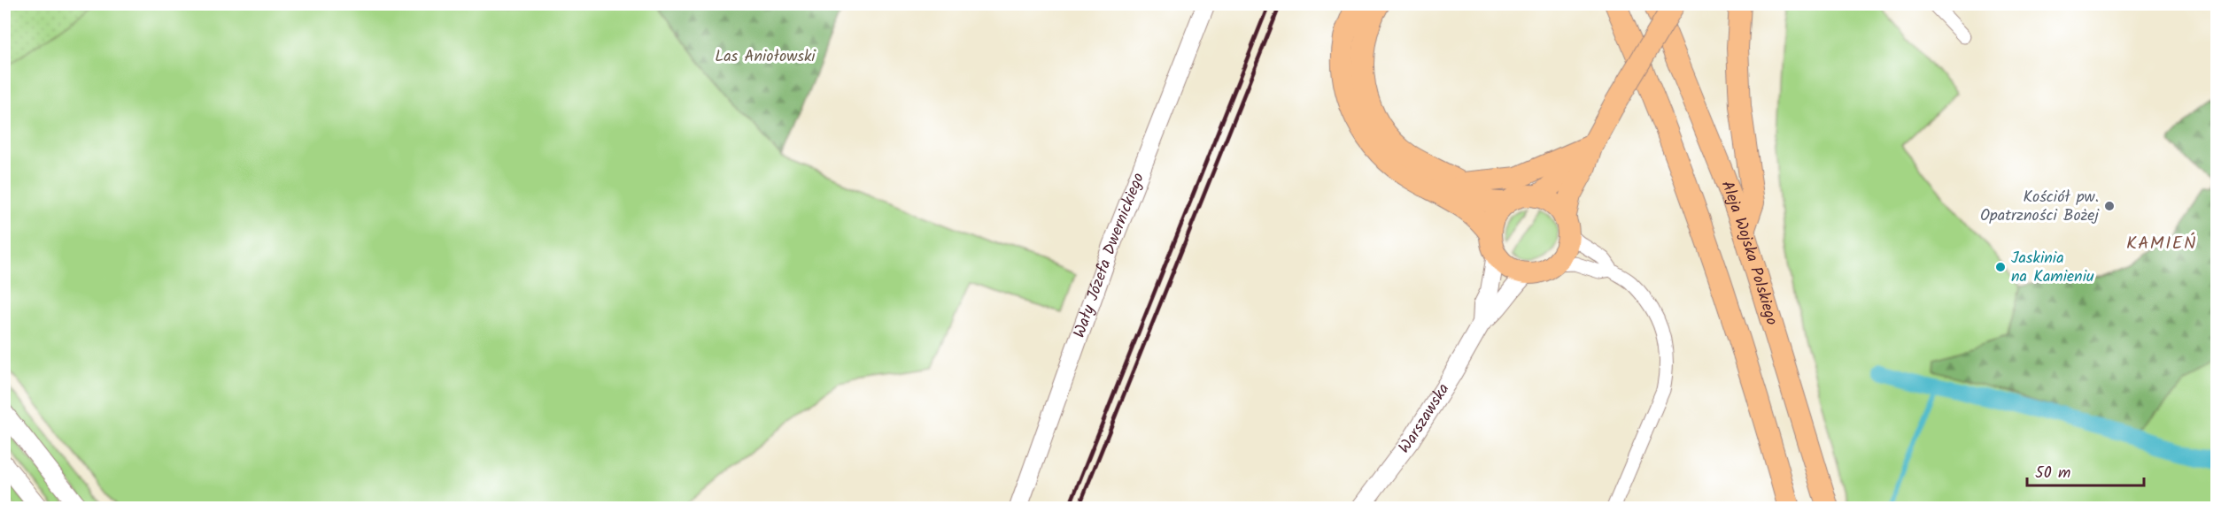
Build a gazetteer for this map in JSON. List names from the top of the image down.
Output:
{
  "streets": {
    "main road": ["Aleja Wojska Polskiego"],
    "street": ["Wały Józefa Dwernickiego", "Warszawska"]
  },
  "districts": ["KAMIEŃ"],
  "parks": ["Las Aniołowski"],
  "places": ["Kościół pw. Opatrzności Bożej", "Jaskinia na Kamieniu"],
  "scale_bar": "50 m"
}
